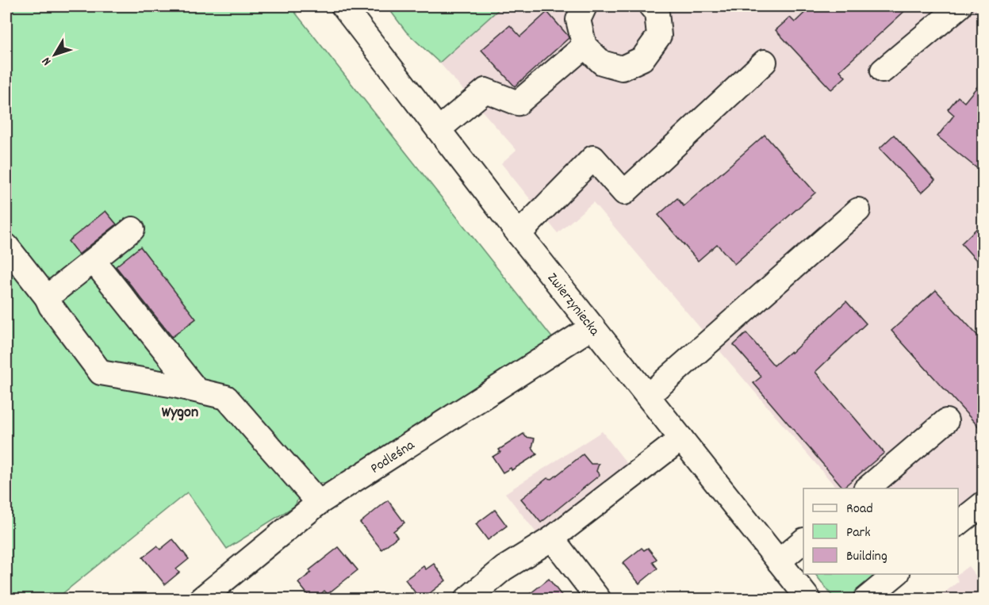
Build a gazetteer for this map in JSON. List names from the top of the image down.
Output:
{
  "streets": {
    "street": ["Zwierzyniecka", "Podleśna"]
  },
  "crossings": [
    ["Zwierzyniecka", "Podleśna"]
  ],
  "districts": ["Wygon"],
  "legend": ["Road", "Park", "Building"],
  "north": "bottom left"
}
